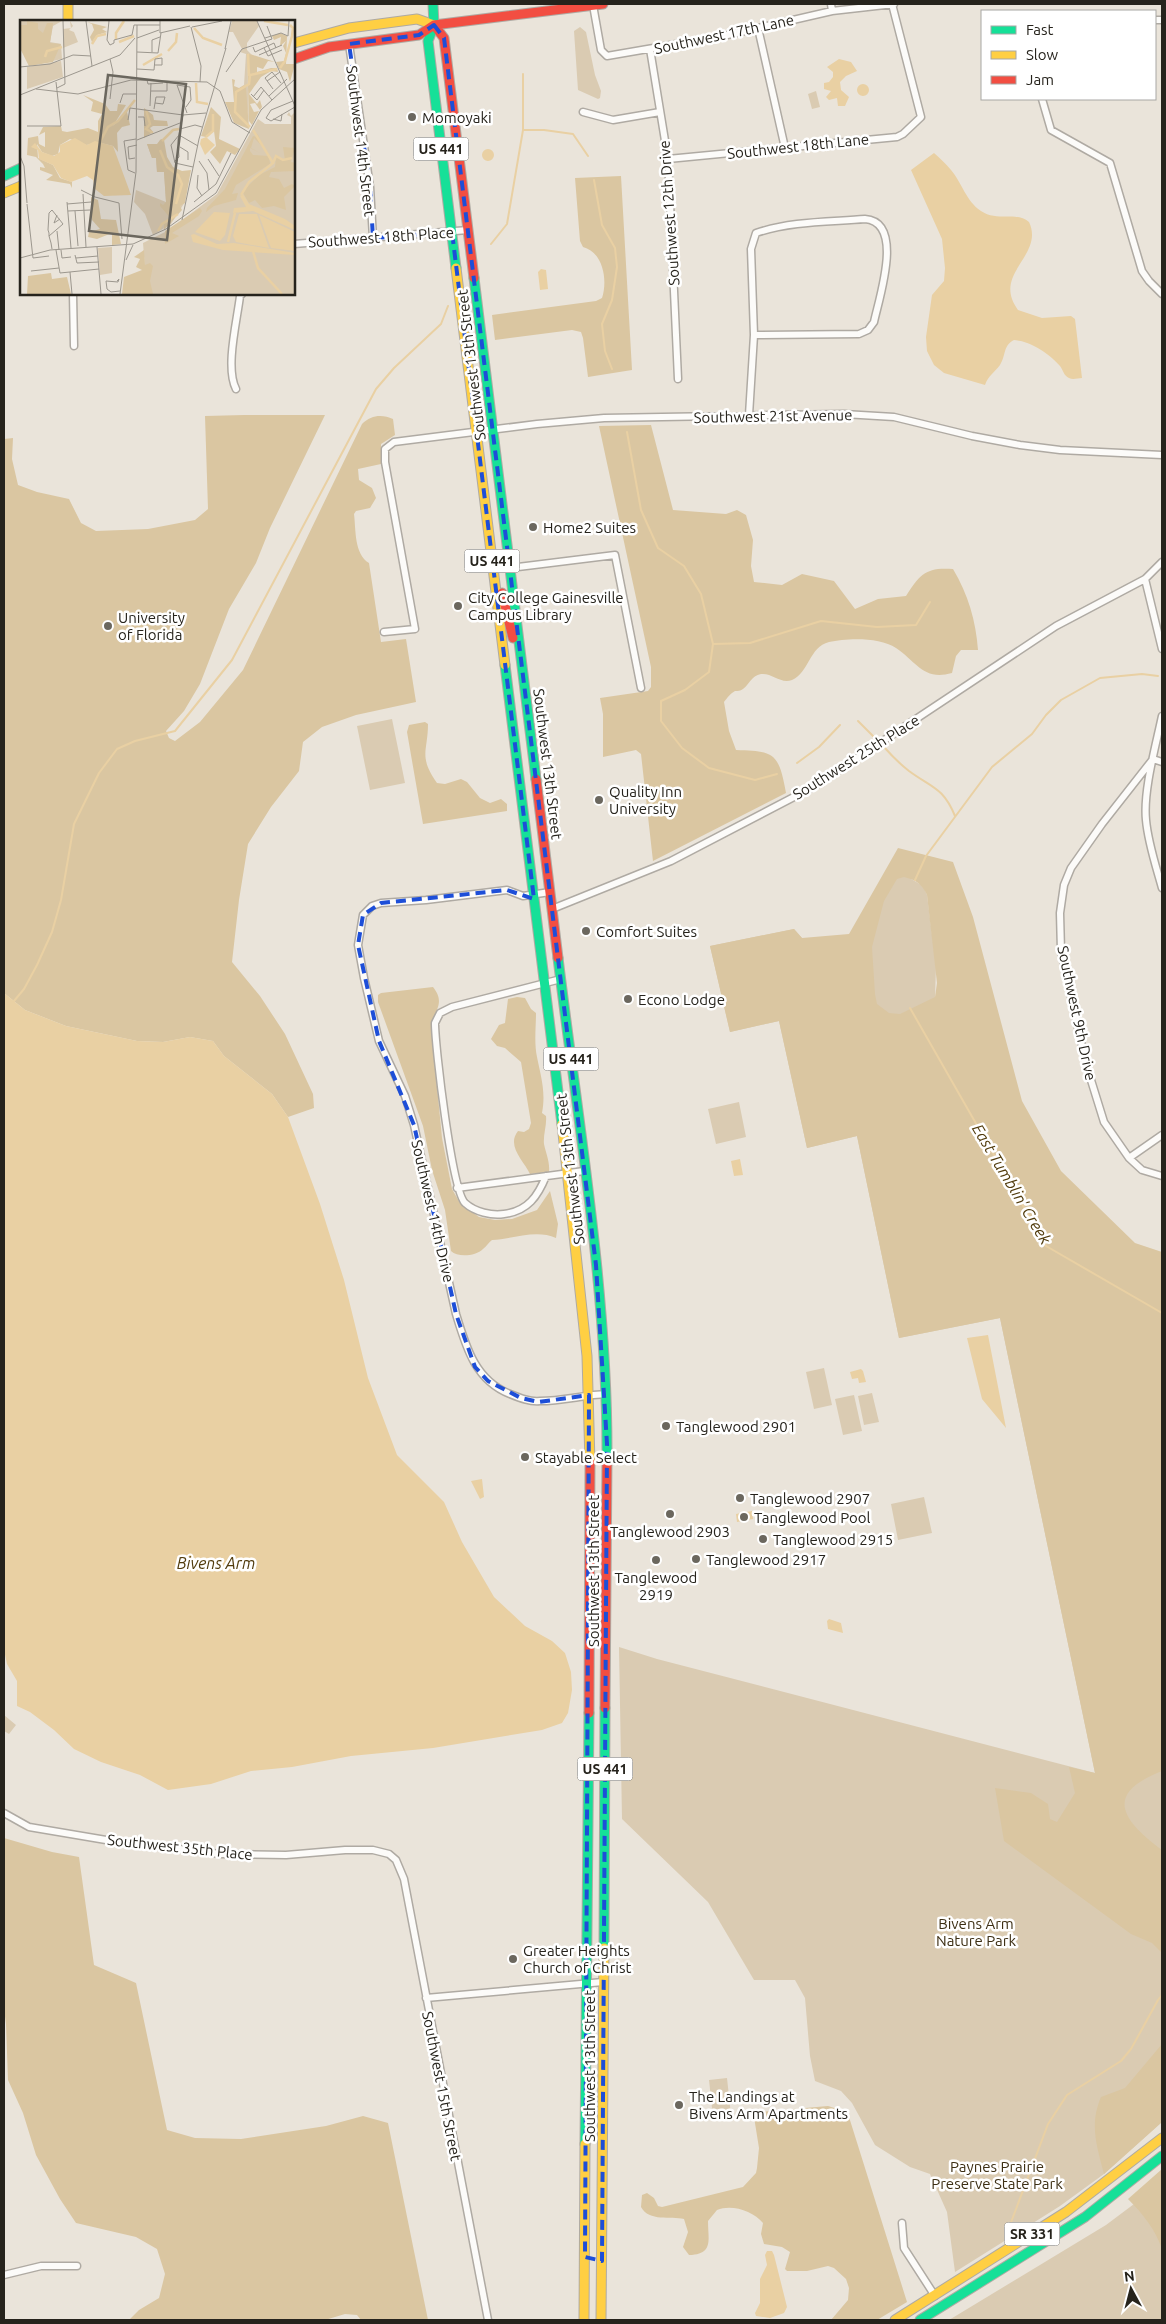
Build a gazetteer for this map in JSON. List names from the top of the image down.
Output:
{
  "streets": {
    "main road": ["US 441", "Southwest 13th Street", "SR 331"],
    "street": [
      "Southwest 17th Lane",
      "Southwest 14th Street",
      "Southwest 18th Lane",
      "Southwest 12th Drive",
      "Southwest 18th Place",
      "Southwest 21st Avenue",
      "Southwest 25th Place",
      "Southwest 9th Drive",
      "Southwest 14th Drive",
      "Southwest 35th Place",
      "Southwest 15th Street"
    ]
  },
  "crossings": [
    ["Southwest 17th Lane", "Southwest 18th Lane"],
    ["Southwest 17th Lane", "Southwest 12th Drive"],
    ["Southwest 14th Street", "Southwest 18th Place"],
    ["Southwest 18th Lane", "Southwest 12th Drive"],
    ["Southwest 18th Place", "Southwest 13th Street"],
    ["Southwest 13th Street", "Southwest 21st Avenue"],
    ["Southwest 13th Street", "Southwest 25th Place"],
    ["Southwest 13th Street", "Southwest 14th Drive"],
    ["Southwest 35th Place", "Southwest 15th Street"]
  ],
  "water": ["East Tumblin' Creek", "Bivens Arm"],
  "parks": ["Bivens Arm Nature Park", "Paynes Prairie Preserve State Park"],
  "places": [
    "Momoyaki",
    "Home2 Suites",
    "City College Gainesville Campus Library",
    "University of Florida",
    "Quality Inn University",
    "Comfort Suites",
    "Econo Lodge",
    "Tanglewood 2901",
    "Stayable Select",
    "Tanglewood 2907",
    "Tanglewood 2903",
    "Tanglewood Pool",
    "Tanglewood 2915",
    "Tanglewood 2917",
    "Tanglewood 2919",
    "Greater Heights Church of Christ",
    "The Landings at Bivens Arm Apartments"
  ],
  "legend": ["Fast", "Slow", "Jam"],
  "north": "top"
}
